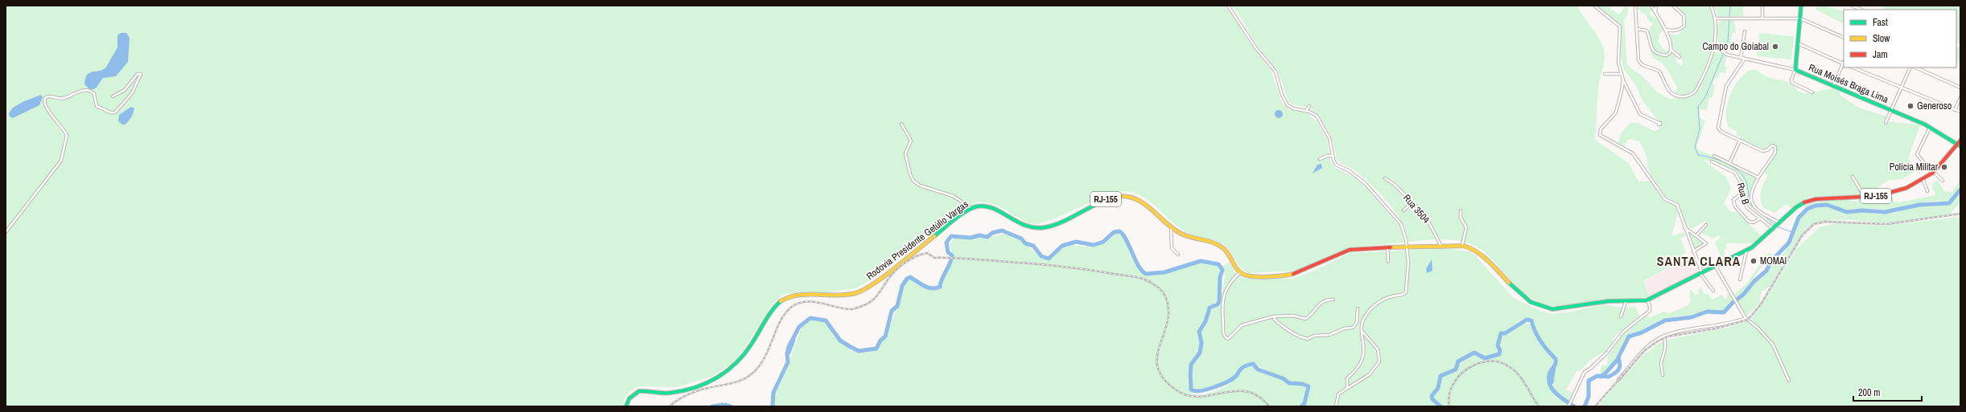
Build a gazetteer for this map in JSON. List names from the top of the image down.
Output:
{
  "streets": {
    "main road": ["Rua Moisés Braga Lima", "RJ-155", "Rodovia Presidente Getúlio Vargas"],
    "street": ["Rua B", "Rua 3504"]
  },
  "crossings": [
    ["Rua Moisés Braga Lima", "RJ-155"],
    ["Rua B", "RJ-155"],
    ["RJ-155", "Rua 3504"],
    ["RJ-155", "Rodovia Presidente Getúlio Vargas"]
  ],
  "districts": ["SANTA CLARA"],
  "places": [
    "Campo do Goiabal",
    "Generoso",
    "Polícia Militar",
    "MOMAI"
  ],
  "legend": ["Fast", "Slow", "Jam"],
  "scale_bar": "200 m"
}
